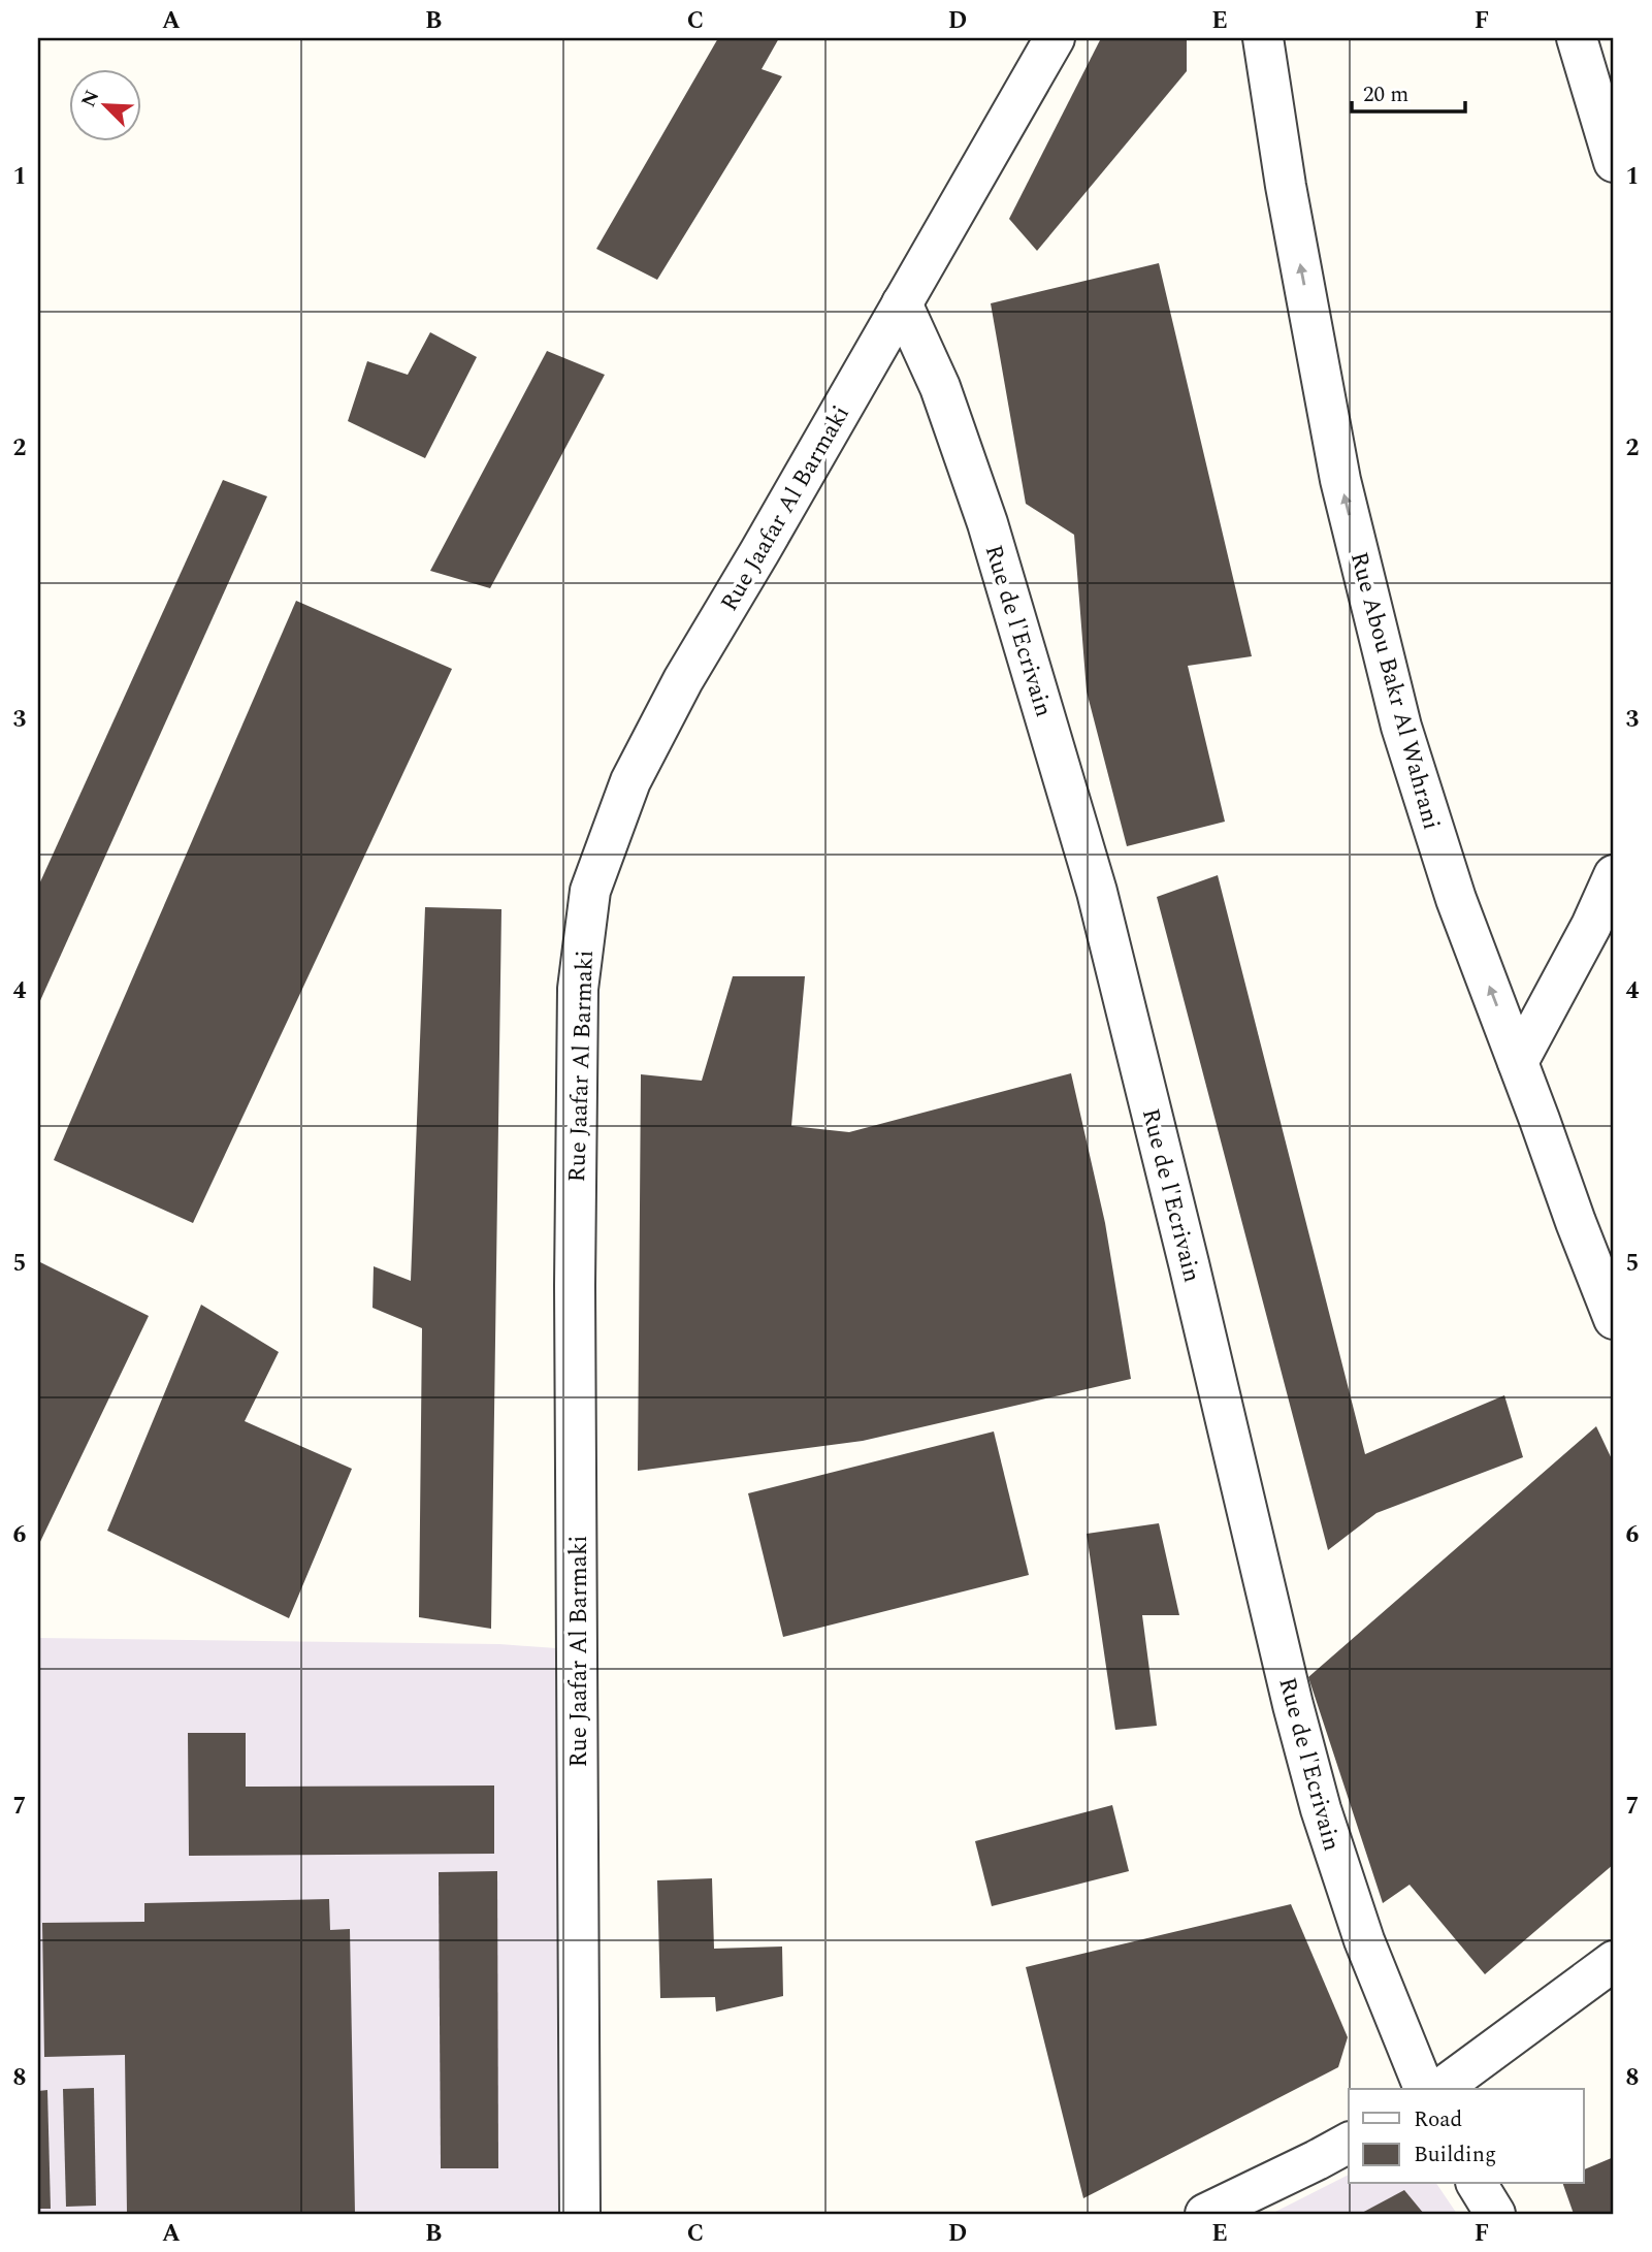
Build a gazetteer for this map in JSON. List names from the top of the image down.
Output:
{
  "streets": {
    "street": ["Rue Jaafar Al Barmaki", "Rue de l'Ecrivain", "Rue Abou Bakr Al Wahrani"]
  },
  "crossings": [
    ["Rue Jaafar Al Barmaki", "Rue de l'Ecrivain"]
  ],
  "one_way": ["Rue Abou Bakr Al Wahrani"],
  "legend": ["Road", "Building"],
  "scale_bar": "20 m",
  "north": "top left",
  "grid": {
    "columns": [
      "A",
      "B",
      "C",
      "D",
      "E",
      "F"
    ],
    "rows": [
      "1",
      "2",
      "3",
      "4",
      "5",
      "6",
      "7",
      "8"
    ]
  }
}
